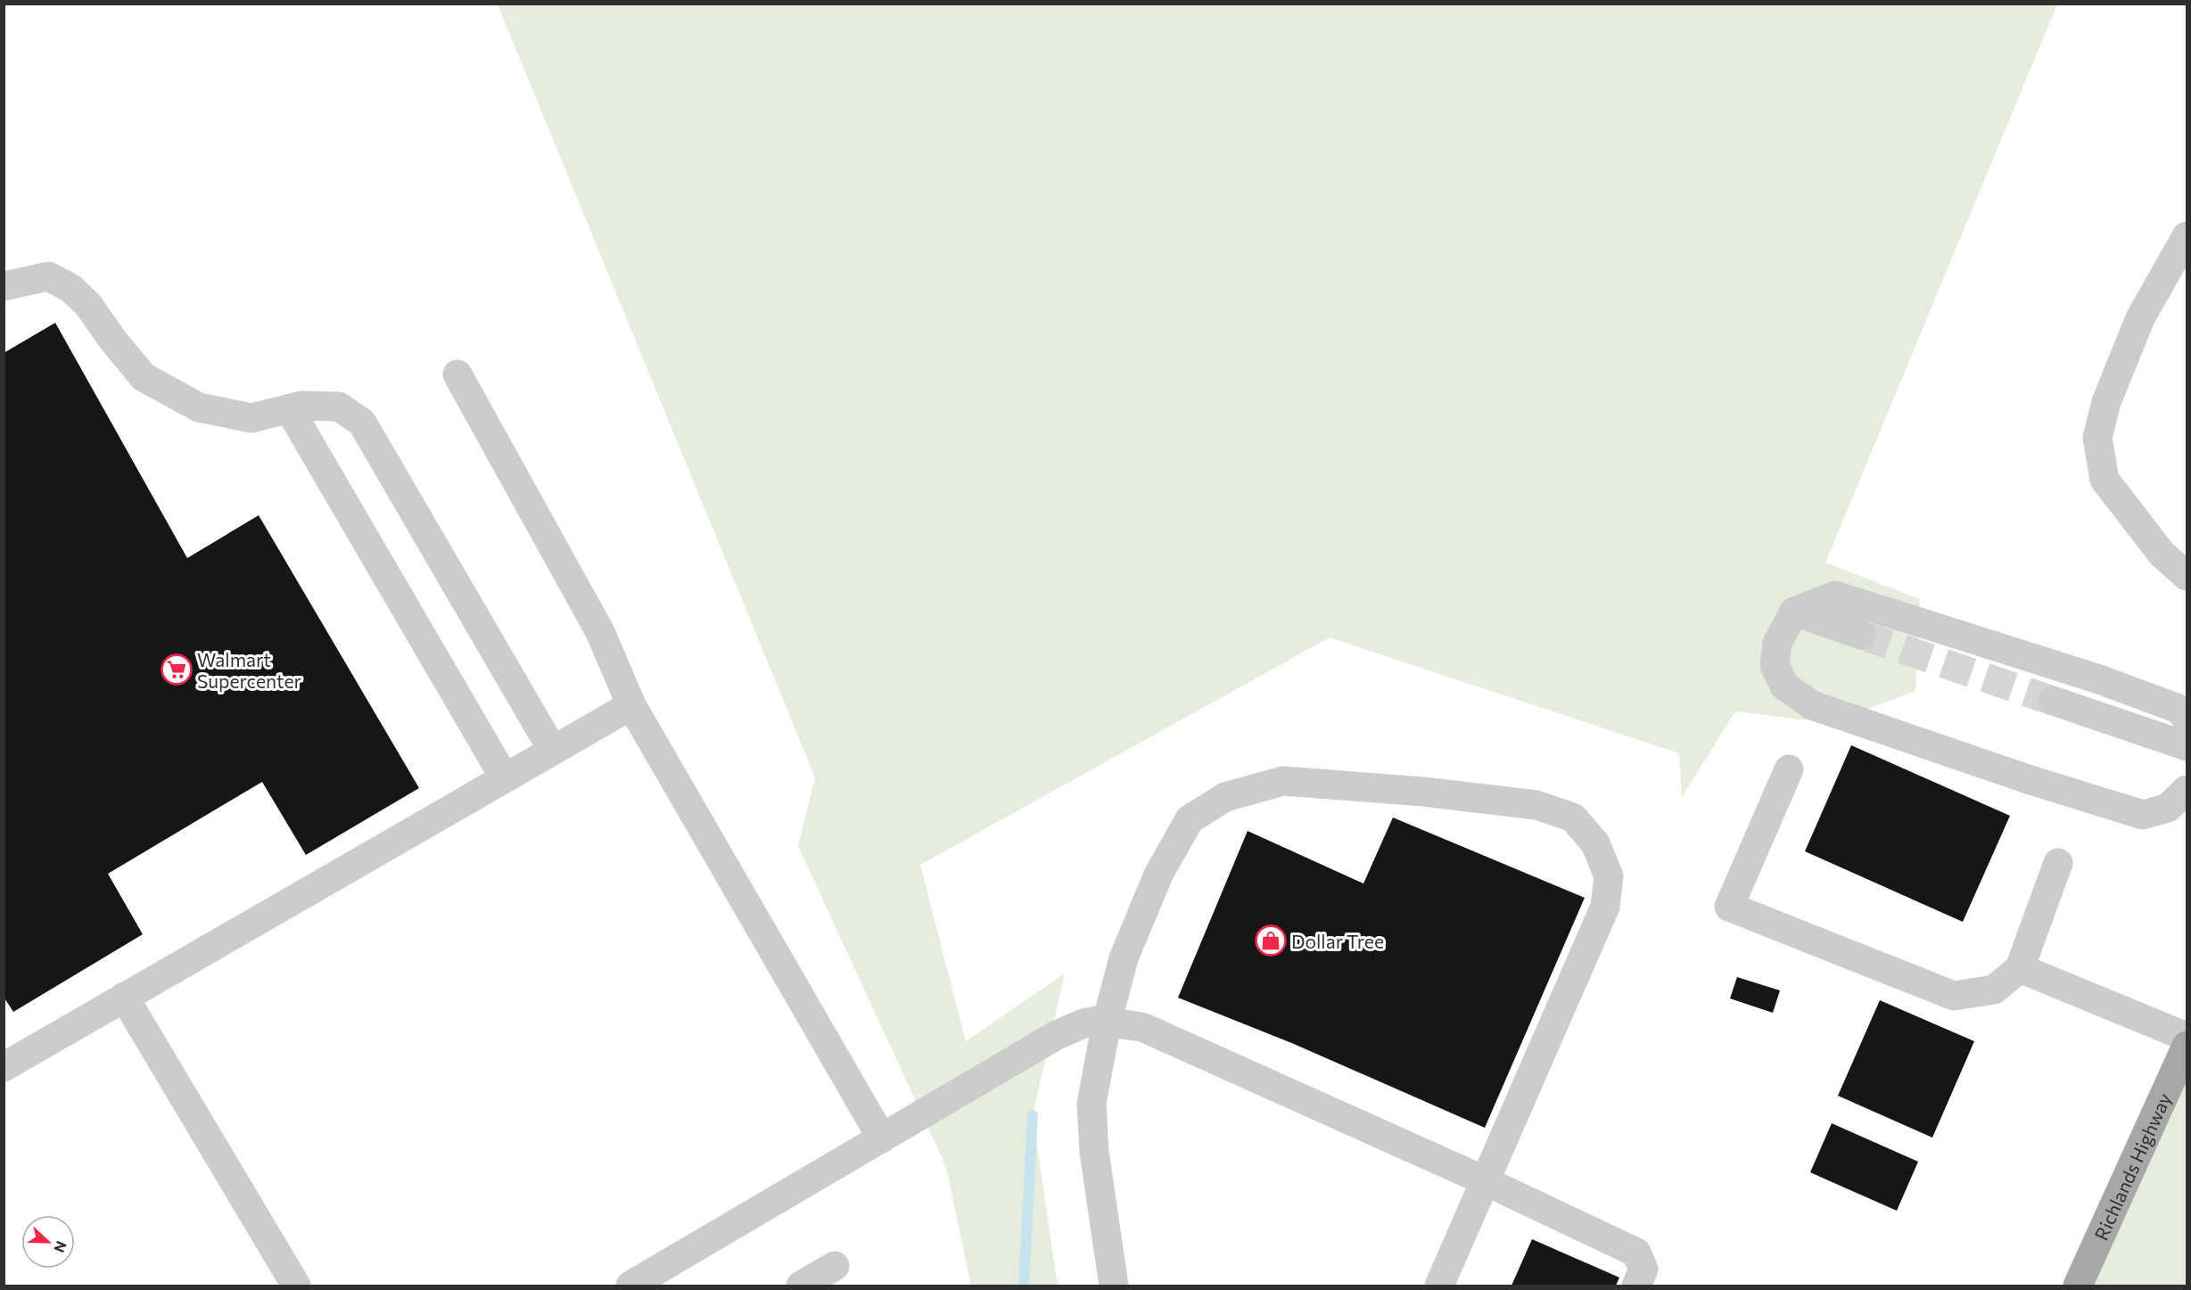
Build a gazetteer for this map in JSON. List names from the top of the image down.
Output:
{
  "streets": {
    "main road": ["Richlands Highway"]
  },
  "places": {
    "supermarket": ["Walmart Supercenter"],
    "shop": ["Dollar Tree"]
  },
  "north": "right"
}
